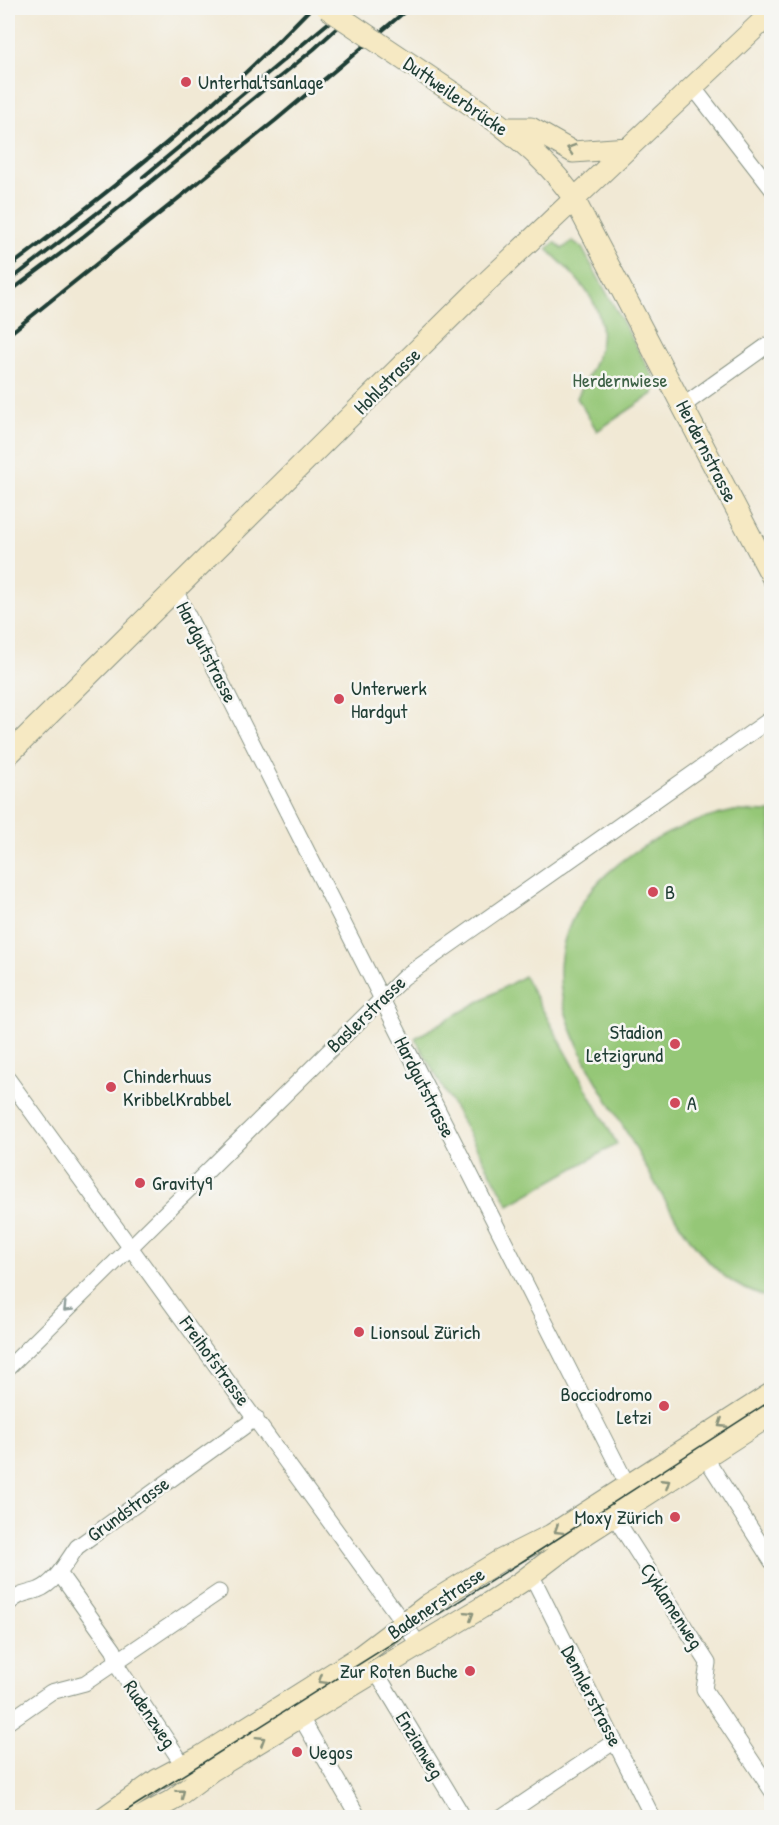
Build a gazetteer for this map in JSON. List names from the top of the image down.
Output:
{
  "streets": {
    "street": [
      "Duttweilerbrücke",
      "Hohlstrasse",
      "Herdernstrasse",
      "Hardgutstrasse",
      "Baslerstrasse",
      "Freihofstrasse",
      "Grundstrasse",
      "Badenerstrasse",
      "Cyklamenweg",
      "Dennlerstrasse",
      "Rudenzweg",
      "Enzianweg"
    ]
  },
  "crossings": [
    ["Duttweilerbrücke", "Hohlstrasse"],
    ["Duttweilerbrücke", "Herdernstrasse"],
    ["Hohlstrasse", "Herdernstrasse"],
    ["Hohlstrasse", "Hardgutstrasse"],
    ["Hardgutstrasse", "Baslerstrasse"],
    ["Hardgutstrasse", "Badenerstrasse"],
    ["Baslerstrasse", "Freihofstrasse"],
    ["Freihofstrasse", "Grundstrasse"],
    ["Freihofstrasse", "Badenerstrasse"],
    ["Grundstrasse", "Rudenzweg"],
    ["Badenerstrasse", "Cyklamenweg"],
    ["Badenerstrasse", "Dennlerstrasse"],
    ["Badenerstrasse", "Rudenzweg"],
    ["Badenerstrasse", "Enzianweg"]
  ],
  "parks": ["Herdernwiese"],
  "places": [
    "Unterhaltsanlage",
    "Unterwerk Hardgut",
    "B",
    "Stadion Letzigrund",
    "Chinderhuus KribbelKrabbel",
    "A",
    "Gravity9",
    "Lionsoul Zürich",
    "Bocciodromo Letzi",
    "Moxy Zürich",
    "Zur Roten Buche",
    "Uegos"
  ]
}
